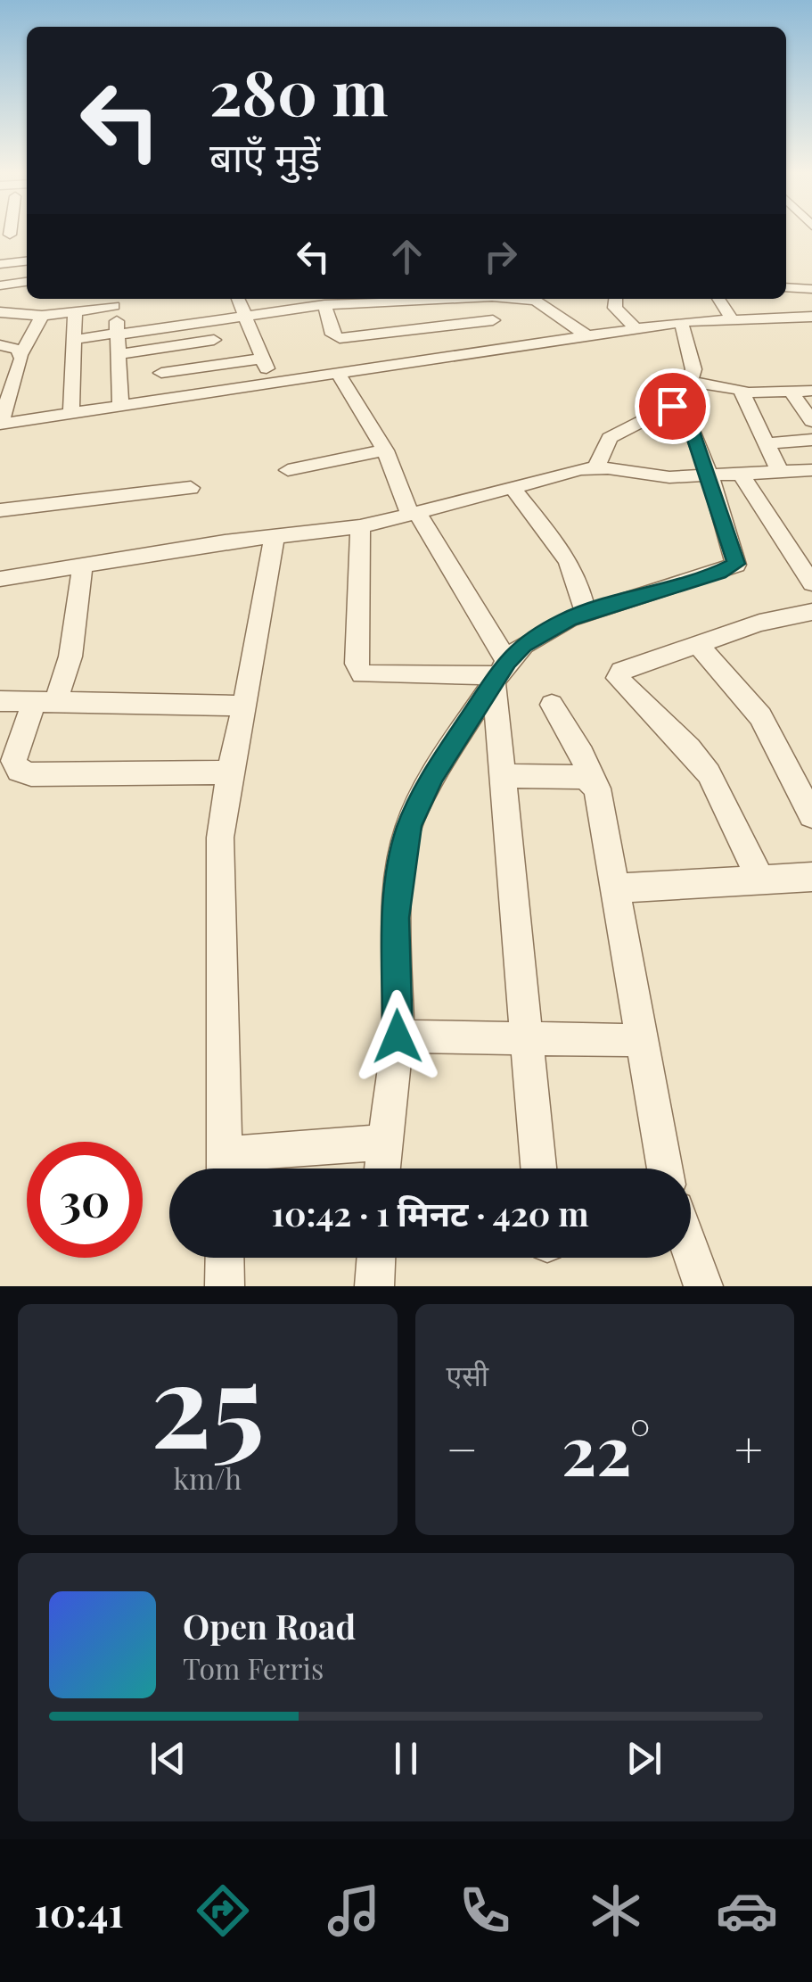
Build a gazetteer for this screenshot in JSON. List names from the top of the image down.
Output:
{
  "page": {
    "turn": ["280 m", "बाएँ मुड़ें"],
    "limit": "30",
    "trip": "10:42 · 1 मिनट · 420 m",
    "tile": [
      ["25", "km/h"],
      "एसी"
    ],
    "heat": ["−", "22°", "+"],
    "song": ["Open Road", "Tom Ferris"],
    "tabs": "10:41"
  }
}
